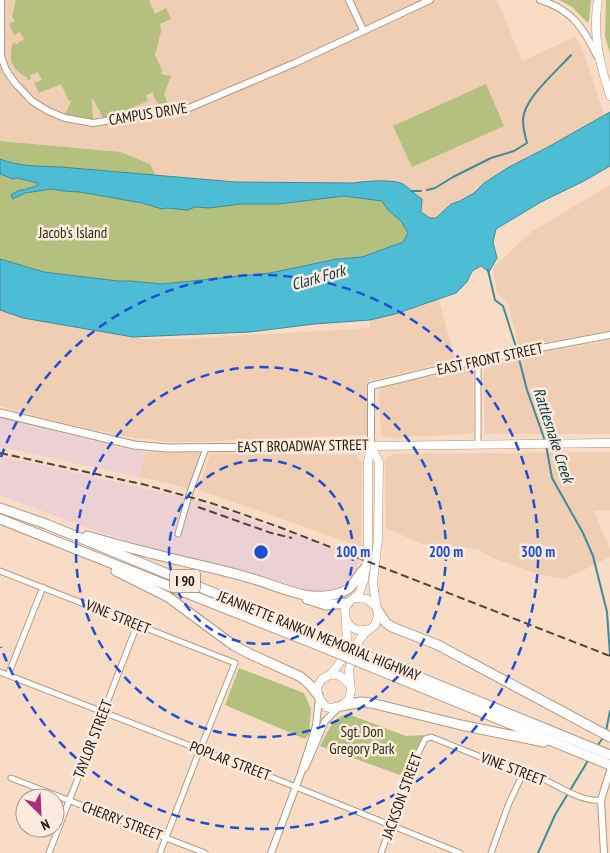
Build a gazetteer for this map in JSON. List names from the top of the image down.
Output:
{
  "streets": {
    "highway": ["EAST BROADWAY STREET", "I 90", "JEANNETTE RANKIN MEMORIAL HIGHWAY"],
    "street": [
      "CAMPUS DRIVE",
      "EAST FRONT STREET",
      "VINE STREET",
      "TAYLOR STREET",
      "POPLAR STREET",
      "JACKSON STREET",
      "CHERRY STREET"
    ]
  },
  "crossings": [
    ["EAST FRONT STREET", "EAST BROADWAY STREET"],
    ["VINE STREET", "TAYLOR STREET"],
    ["VINE STREET", "POPLAR STREET"],
    ["VINE STREET", "JACKSON STREET"],
    ["TAYLOR STREET", "POPLAR STREET"],
    ["TAYLOR STREET", "CHERRY STREET"],
    ["POPLAR STREET", "JACKSON STREET"]
  ],
  "water": ["Clark Fork", "Rattlesnake Creek"],
  "parks": ["Jacob's Island", "Sgt. Don Gregory Park"],
  "north": "bottom right",
  "rings": ["100 m", "200 m", "300 m"]
}
